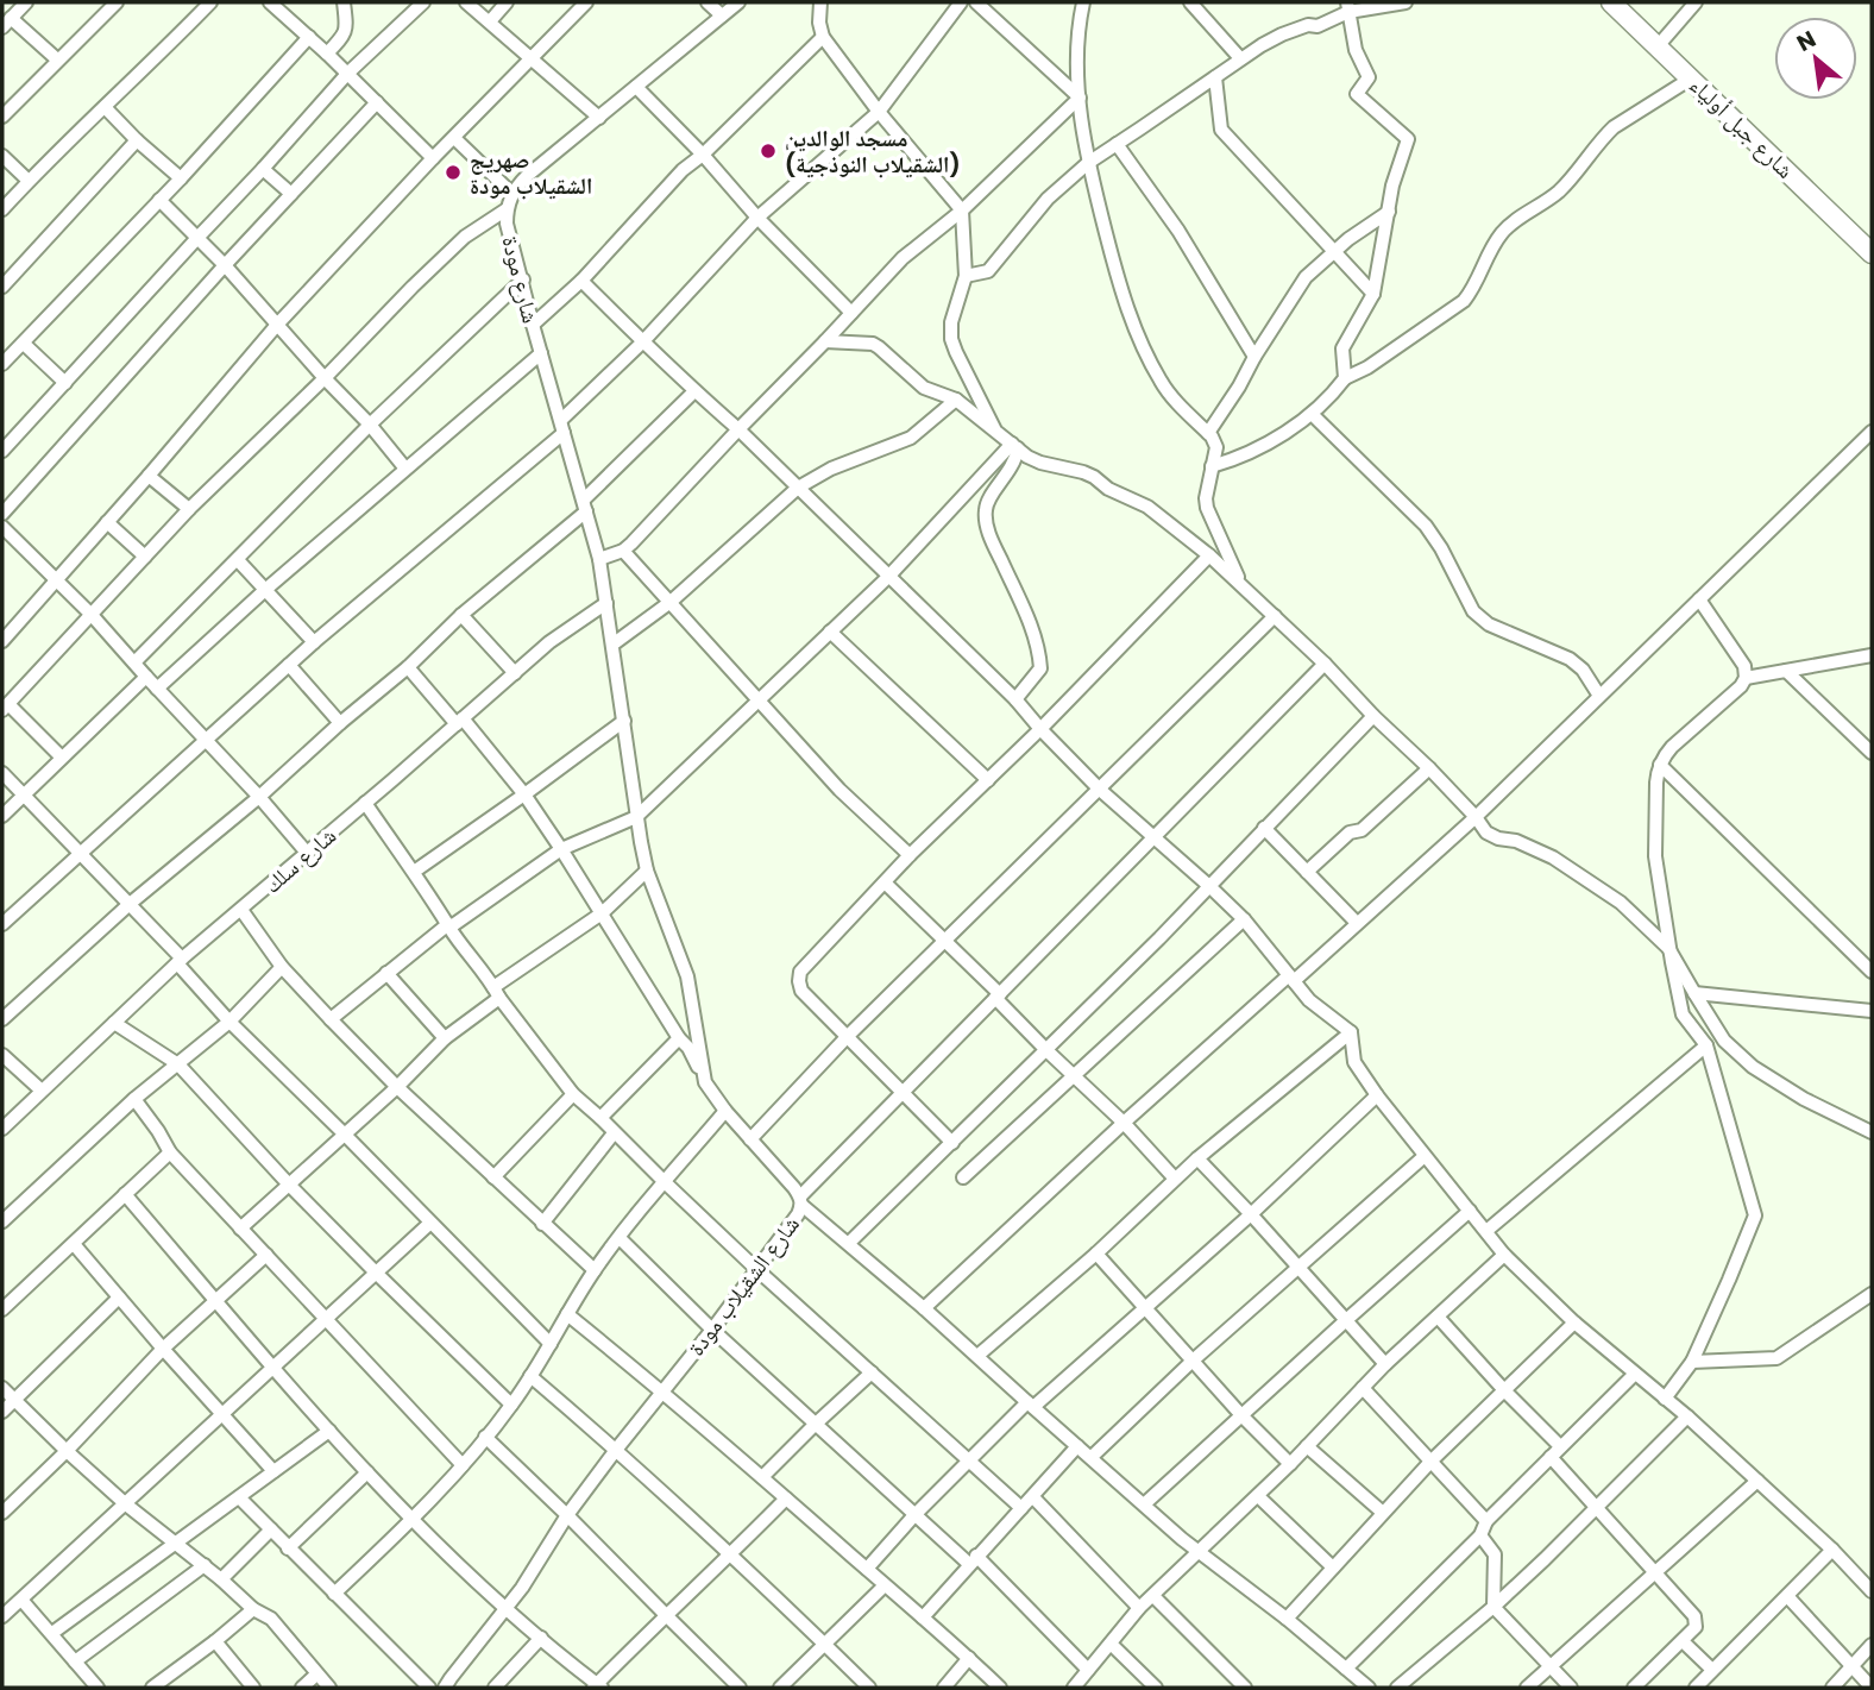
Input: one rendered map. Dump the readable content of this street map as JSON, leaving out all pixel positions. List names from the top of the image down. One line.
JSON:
{"streets":{"highway":["شارع جبل أولياء"],"street":["شارع مودة","شارع سلك","شارع الشقيلاب مودة"]},"crossings":[["شارع مودة","شارع سلك"],["شارع مودة","شارع الشقيلاب مودة"],["شارع سلك","شارع الشقيلاب مودة"]],"places":["مسجد الوالدين (الشقيلاب النوذجية)","صهريج الشقيلاب مودة"],"north":"top left"}
